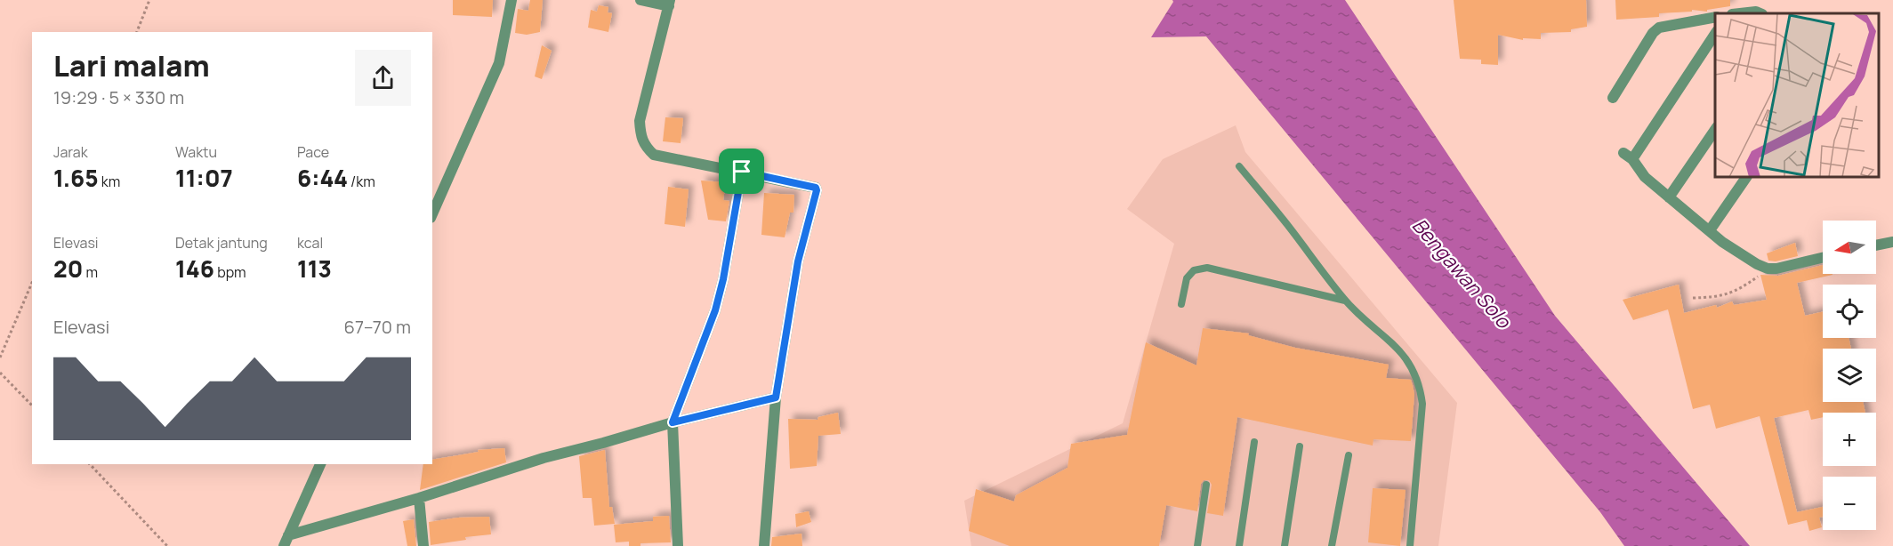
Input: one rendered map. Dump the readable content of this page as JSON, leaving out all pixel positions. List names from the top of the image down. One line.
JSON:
{"water":["Bengawan Solo"],"north":"left","page":{"heading":["Lari malam","19:29 · 5 × 330 m"],"stats":[["Jarak","1.65 km"],["Waktu","11:07"],["Pace","6:44 /km"],["Elevasi","20 m"],["Detak jantung","146 bpm"],["kcal","113"]],"map_buttons":["+","−"],"chart":["Elevasi","67–70 m"]}}
